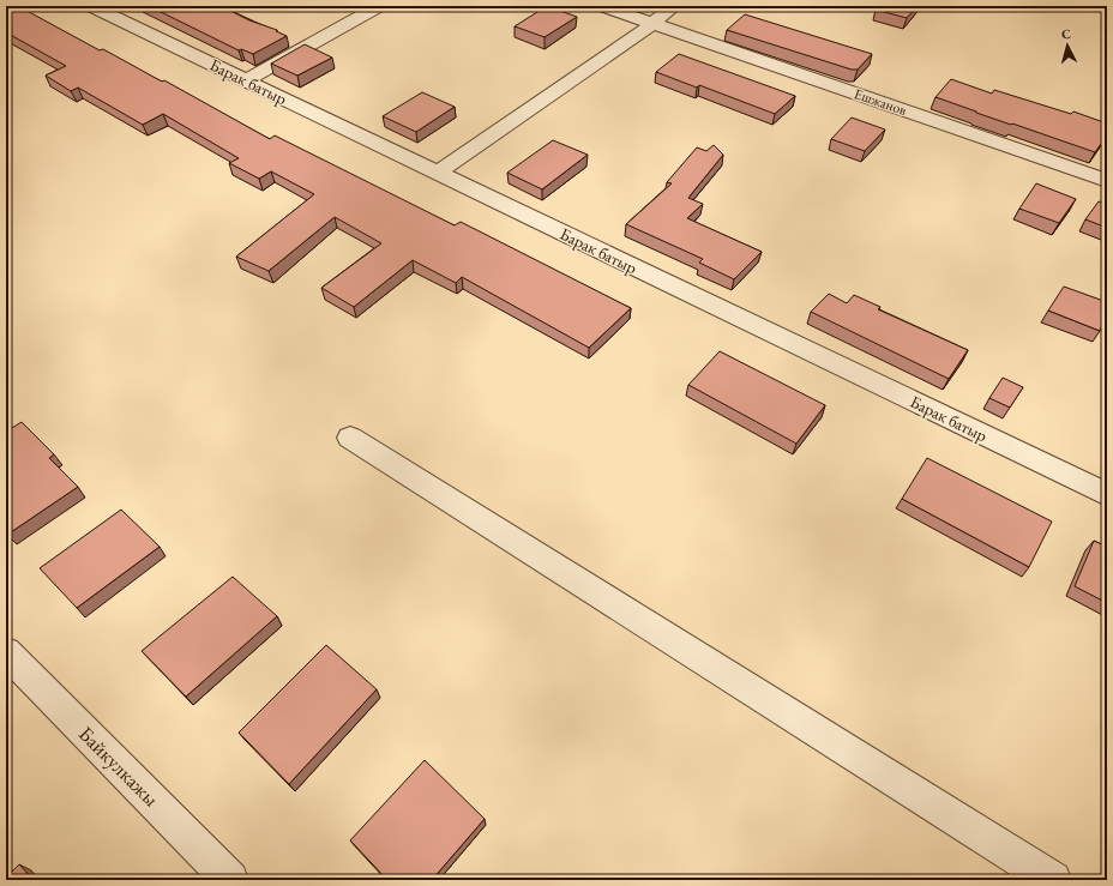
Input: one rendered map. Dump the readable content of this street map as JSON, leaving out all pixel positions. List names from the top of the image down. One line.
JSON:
{"streets":{"street":["Барак батыр","Ешжанов","Байкулкажы"]},"north":"top"}
